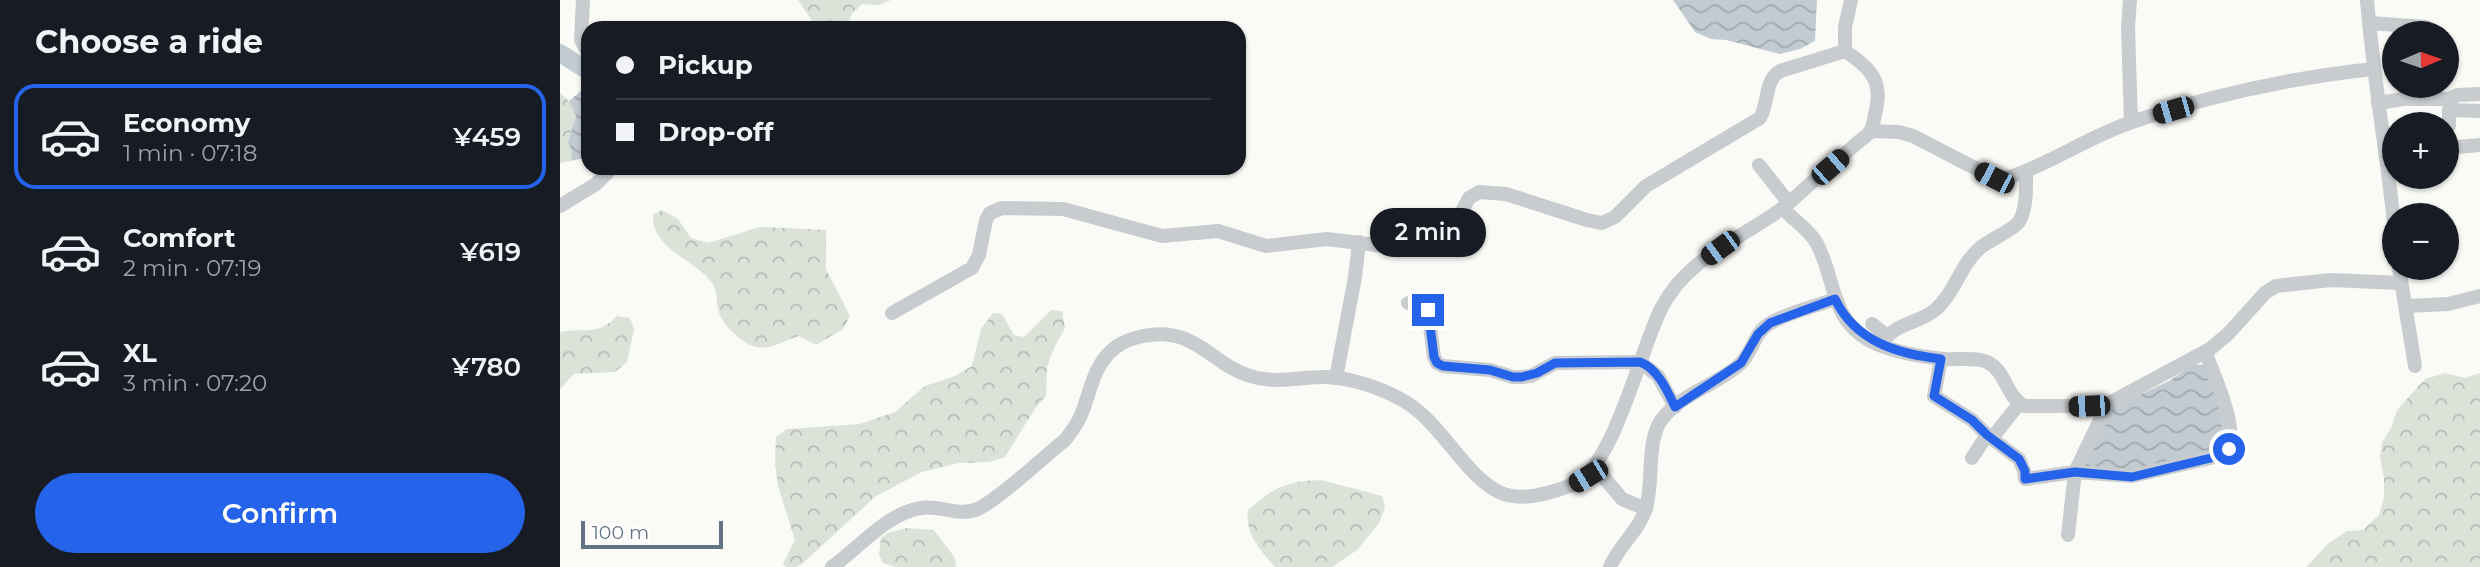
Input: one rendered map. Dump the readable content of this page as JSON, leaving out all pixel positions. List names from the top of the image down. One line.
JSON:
{"scale_bar":"100 m","north":"right","page":{"heading":"Choose a ride","map_buttons":["+","−"],"banner":["Pickup","Drop-off"],"list":[{"name":"Economy","note":"1 min · 07:18","value":"¥459"},{"name":"Comfort","note":"2 min · 07:19","value":"¥619"},{"name":"XL","note":"3 min · 07:20","value":"¥780"}],"bubble":"2 min","buttons":"Confirm","scale":"100 m"}}
